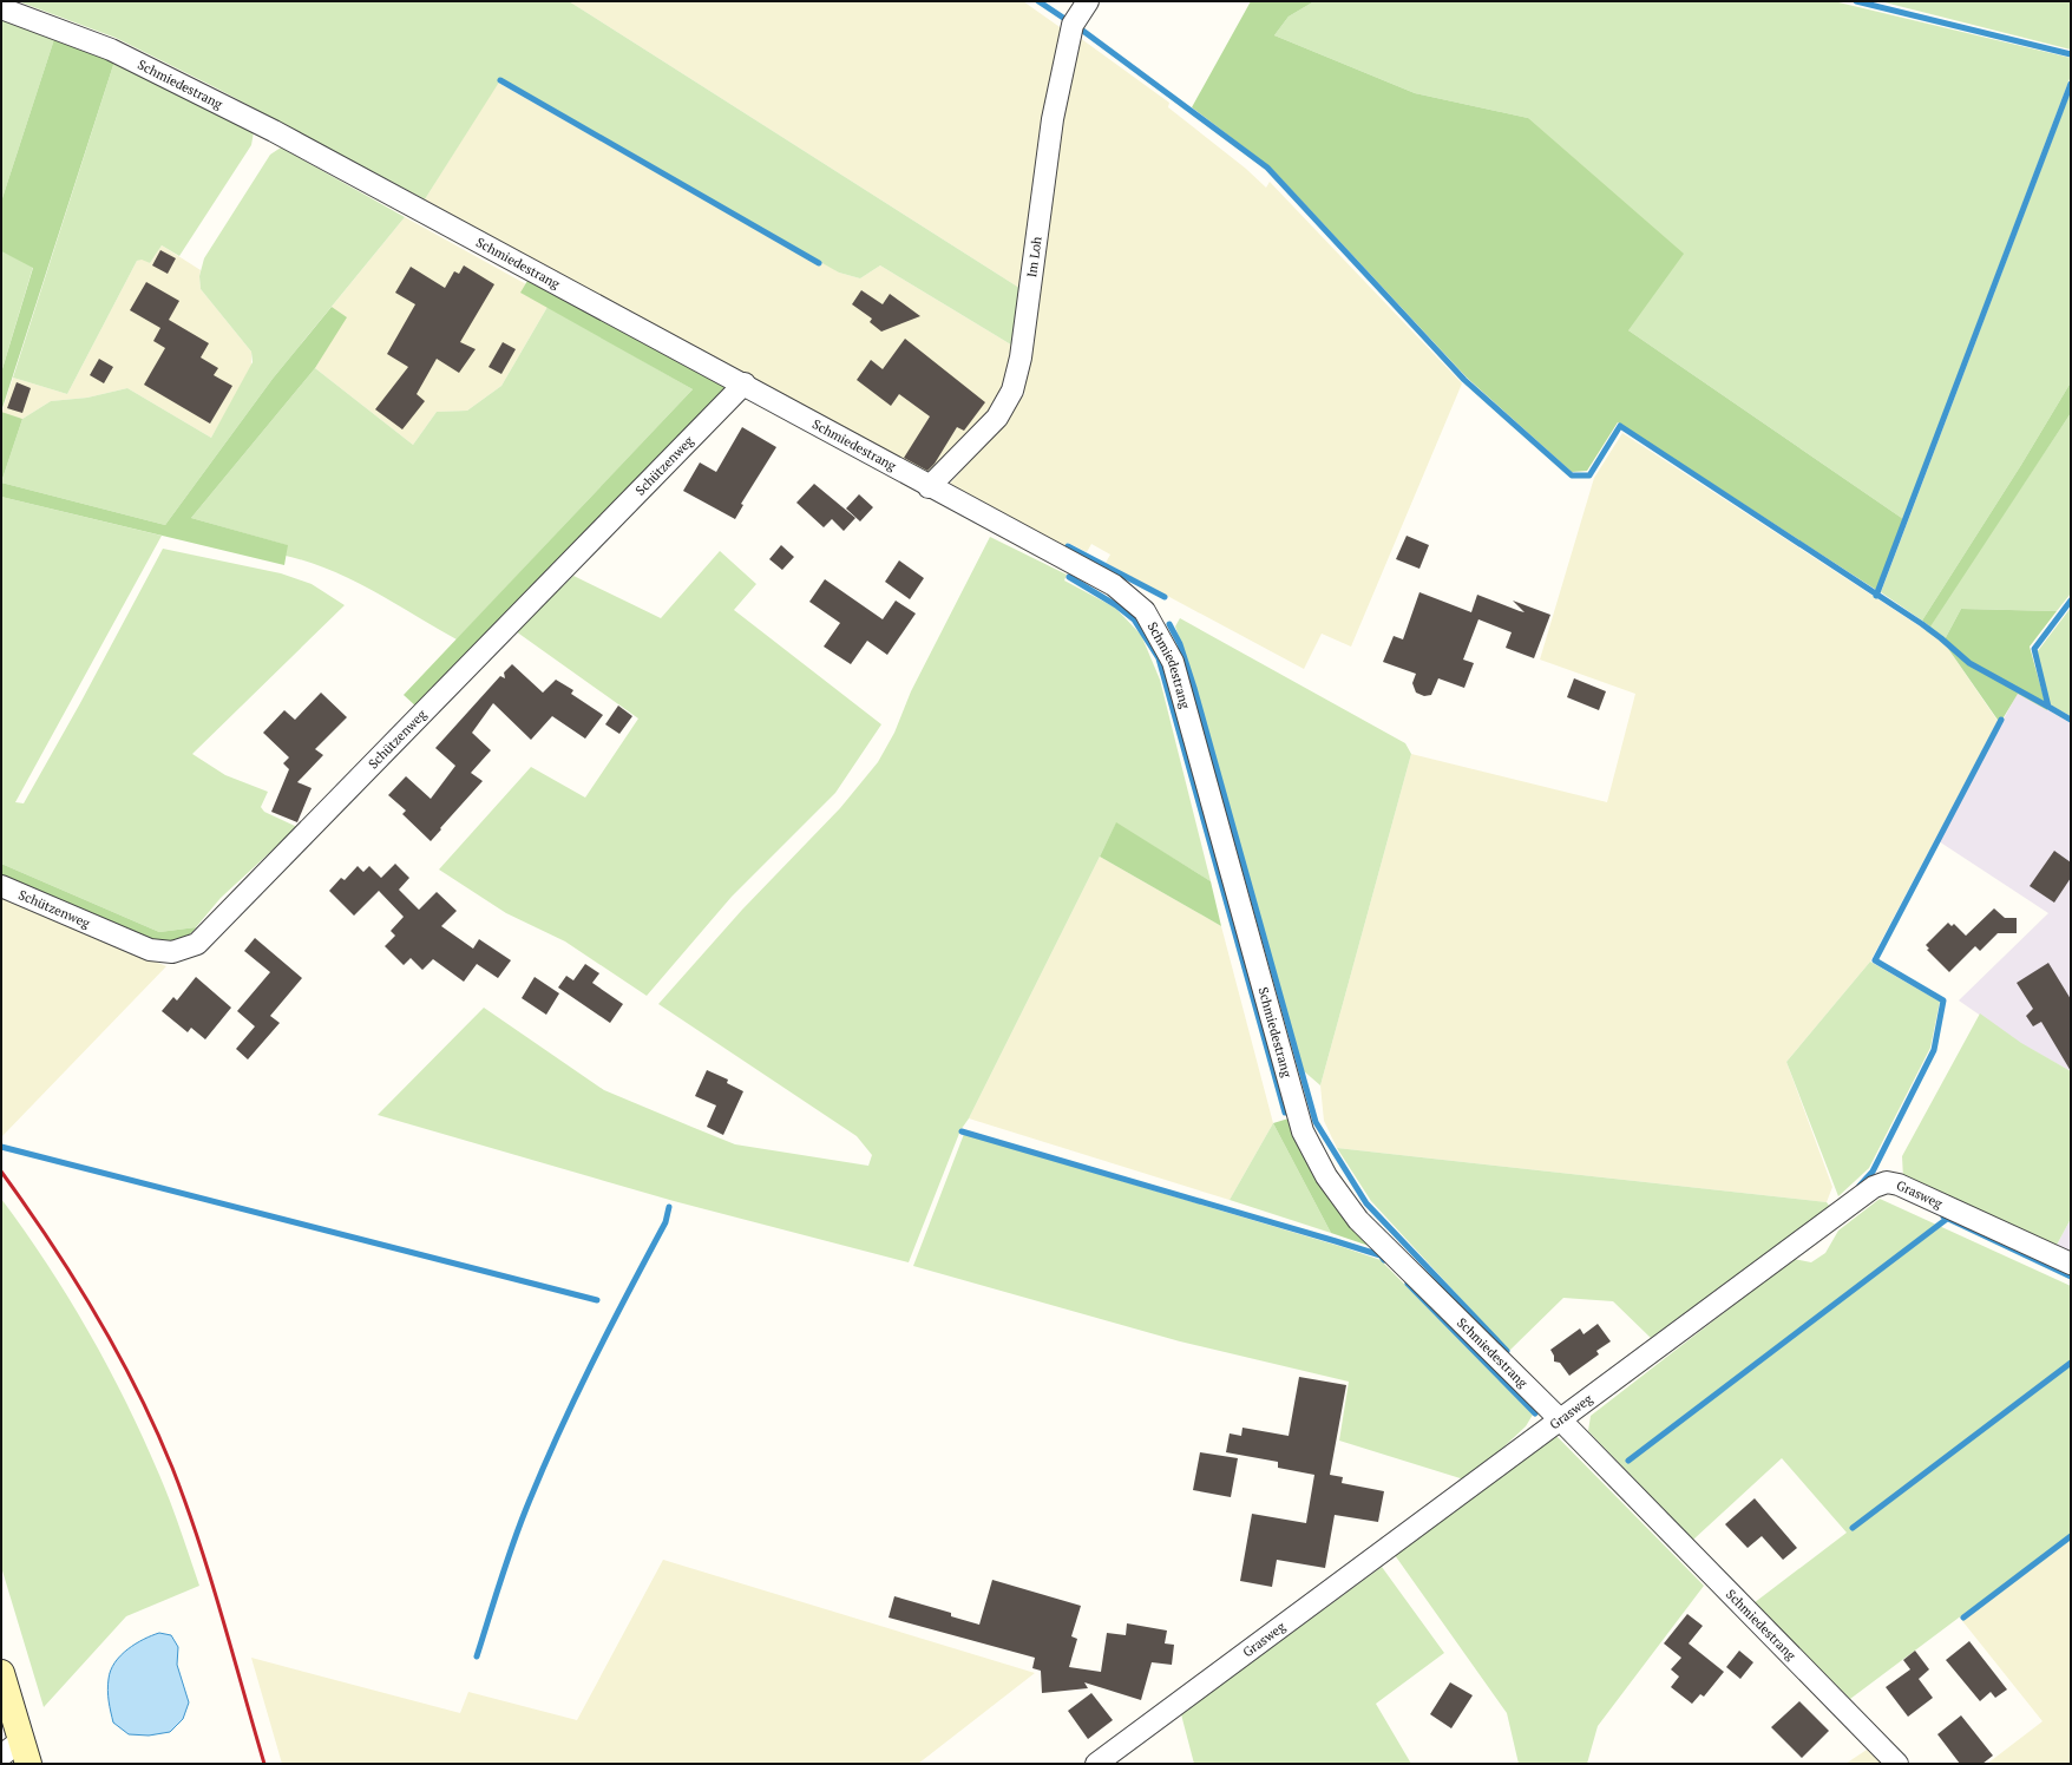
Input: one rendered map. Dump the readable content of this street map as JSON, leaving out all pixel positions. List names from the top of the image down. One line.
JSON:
{"streets":{"street":["Schmiedestrang","Im Loh","Schützenweg","Grasweg"]},"crossings":[["Schmiedestrang","Im Loh"],["Schmiedestrang","Schützenweg"],["Schmiedestrang","Grasweg"]]}
